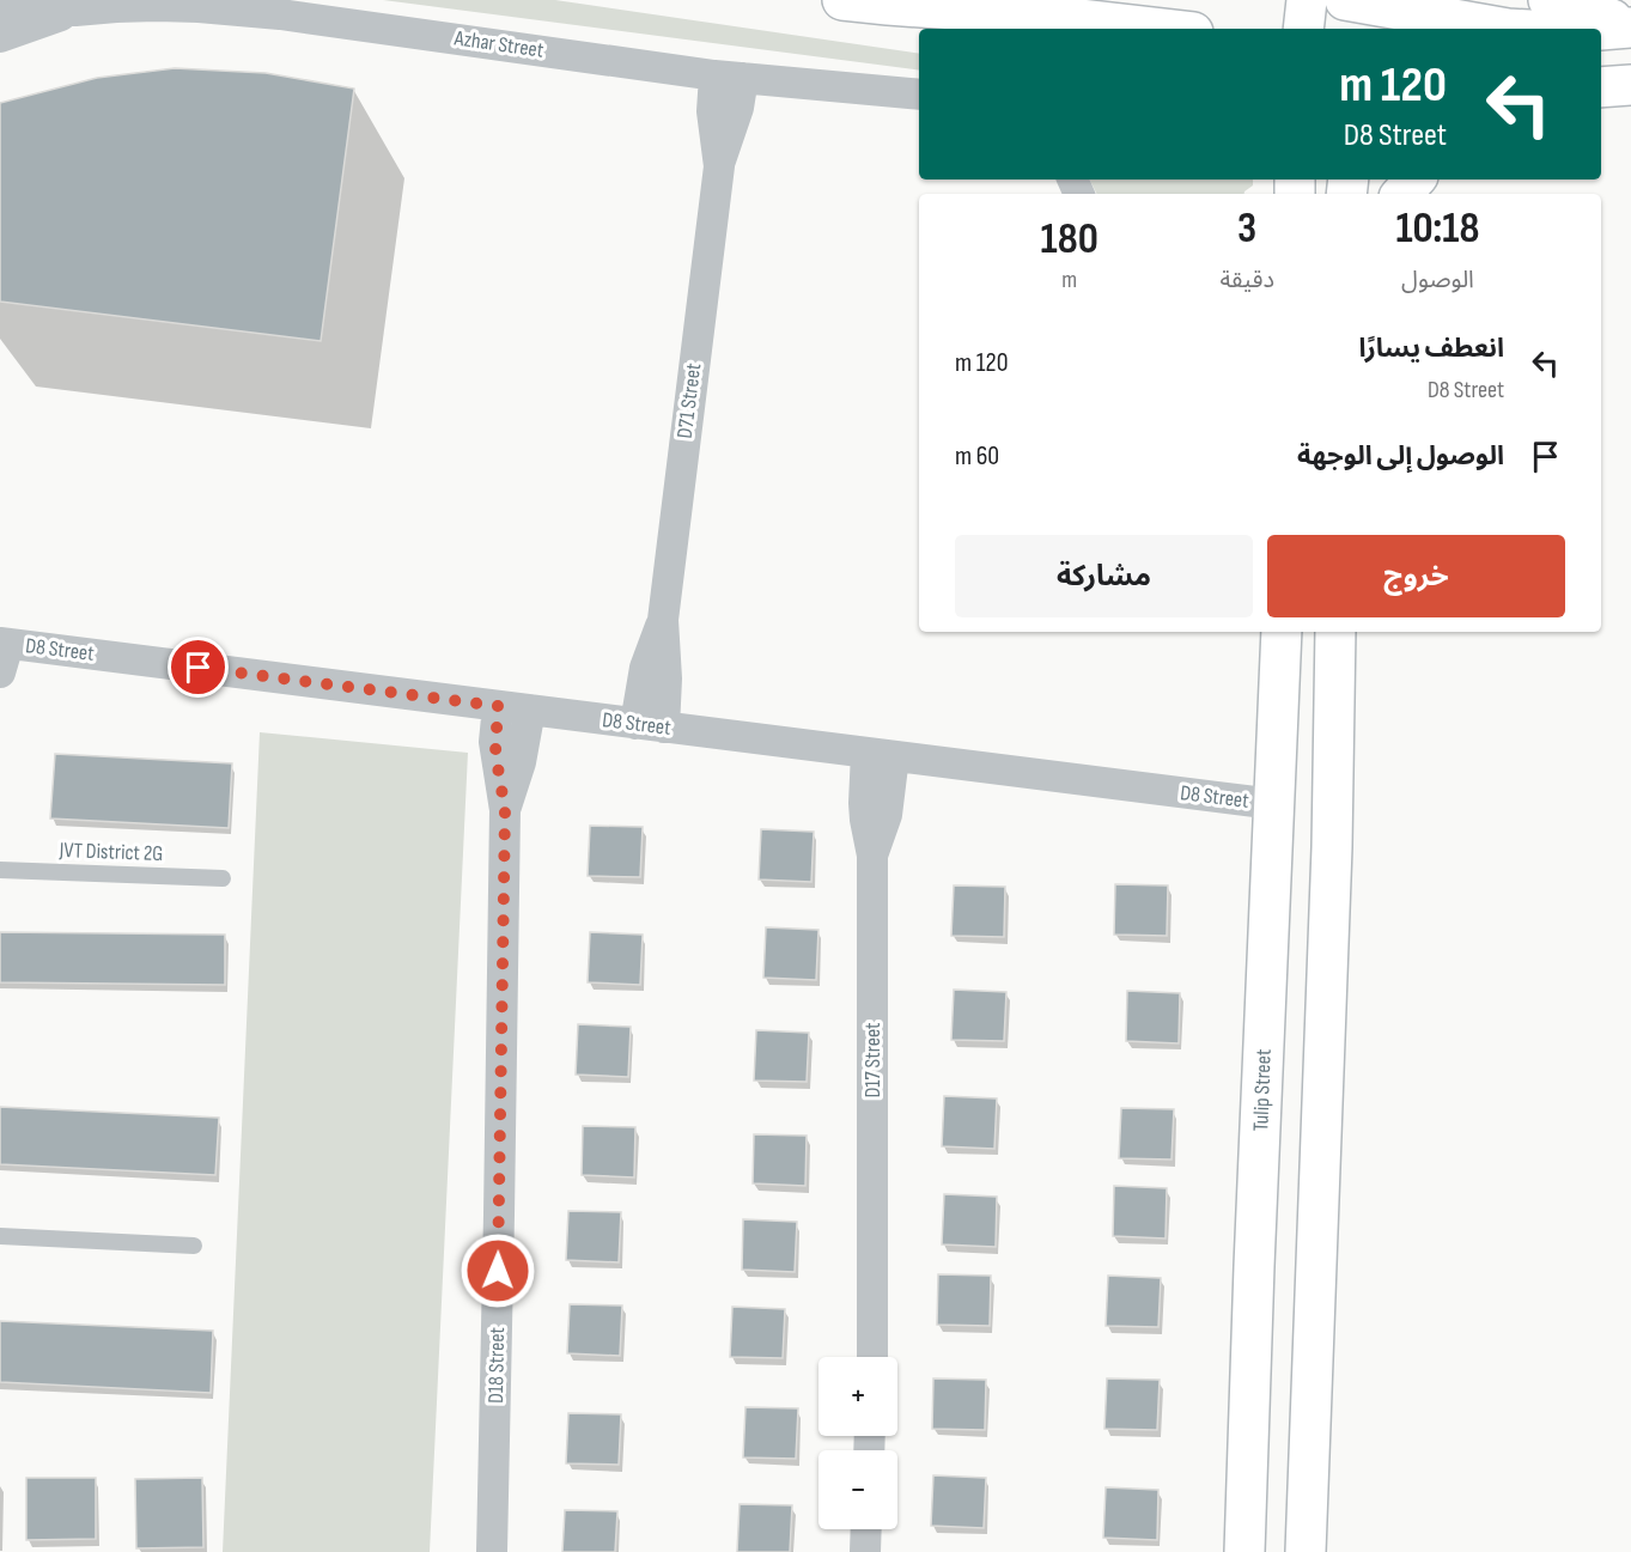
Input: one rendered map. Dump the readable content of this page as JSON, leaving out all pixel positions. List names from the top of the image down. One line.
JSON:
{"streets":{"street":["Azhar Street","D71 Street","D8 Street","D17 Street","Tulip Street","D18 Street"],"lane":["JVT District 2G"]},"crossings":[["Azhar Street","D71 Street"],["D71 Street","D8 Street"],["D8 Street","D17 Street"],["D8 Street","Tulip Street"],["D8 Street","D18 Street"]],"page":{"turn":["120 m","D8 Street"],"eta":["10:18","الوصول","3","دقيقة","180","m"],"list":[{"name":"انعطف يسارًا","note":"D8 Street","value":"120 m"},{"name":"الوصول إلى الوجهة","value":"60 m"}],"buttons":["خروج","مشاركة"],"map_buttons":["+","−"]}}
